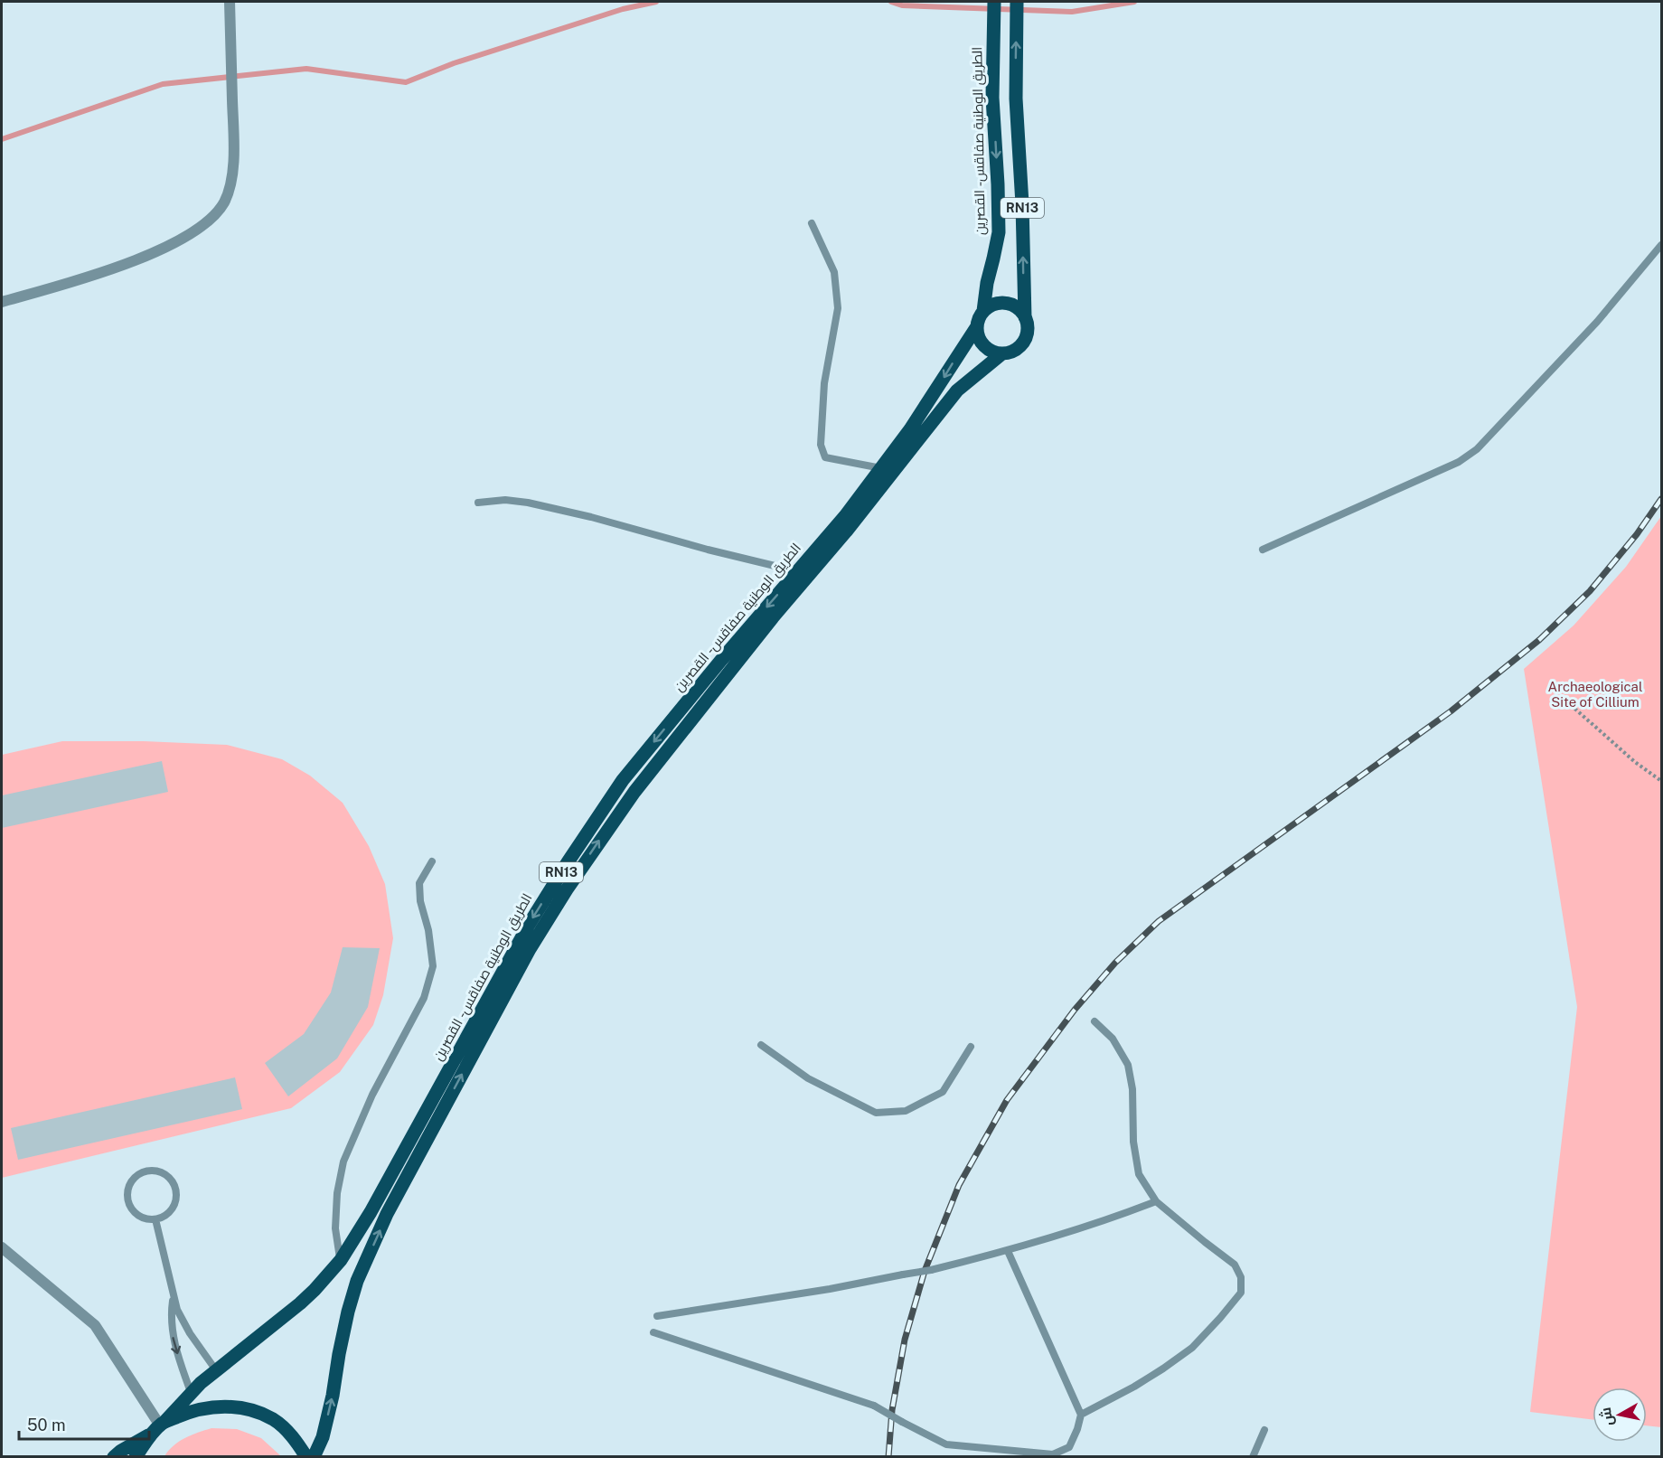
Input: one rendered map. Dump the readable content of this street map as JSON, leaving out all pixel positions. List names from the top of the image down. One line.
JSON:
{"streets":{"main road":["الطريق الوطنية صفاقس - القصرين","RN13"]},"crossings":[["الطريق الوطنية صفاقس - القصرين","RN13"]],"parks":["Archaeological Site of Cillium"],"scale_bar":"50 m","north":"left"}
